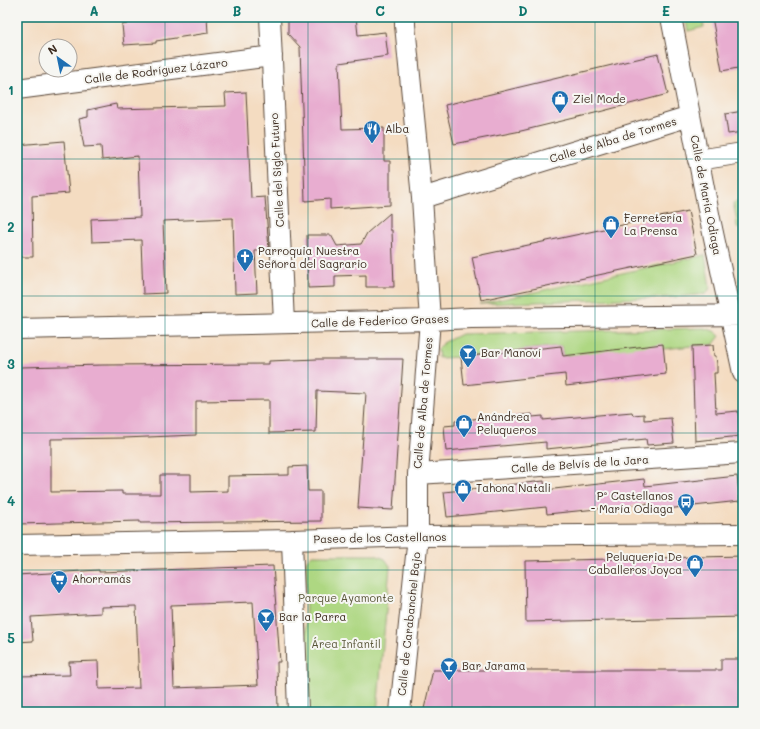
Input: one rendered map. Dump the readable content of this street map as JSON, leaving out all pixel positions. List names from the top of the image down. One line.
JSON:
{"streets":{"street":["Calle de Rodríguez Lázaro","Calle de Alba de Tormes","Calle del Siglo Futuro","Calle de María Odiaga","Calle de Federico Grases","Calle de Belvís de la Jara","Paseo de los Castellanos","Calle de Carabanchel Bajo"]},"crossings":[["Calle de Rodríguez Lázaro","Calle del Siglo Futuro"],["Calle de Alba de Tormes","Calle de María Odiaga"],["Calle de Alba de Tormes","Calle de Federico Grases"],["Calle de Alba de Tormes","Calle de Belvís de la Jara"],["Calle de Alba de Tormes","Paseo de los Castellanos"],["Calle de Alba de Tormes","Calle de Carabanchel Bajo"],["Calle del Siglo Futuro","Calle de Federico Grases"],["Calle de María Odiaga","Calle de Federico Grases"],["Paseo de los Castellanos","Calle de Carabanchel Bajo"]],"parks":["Parque Ayamonte","Área Infantil"],"places":{"shop":["Ziel Mode","Ferretería La Prensa","Anándrea Peluqueros","Tahona Natali","Peluqueria De Caballeros Joyca"],"restaurant":["Alba"],"church":["Parroquia Nuestra Señora del Sagrario"],"bar":["Bar Manoví","Bar la Parra","Bar Jarama"],"bus stop":["Pº Castellanos - María Odiaga"],"supermarket":["Ahorramás"]},"north":"top left","grid":{"columns":["A","B","C","D","E"],"rows":["1","2","3","4","5"]}}
